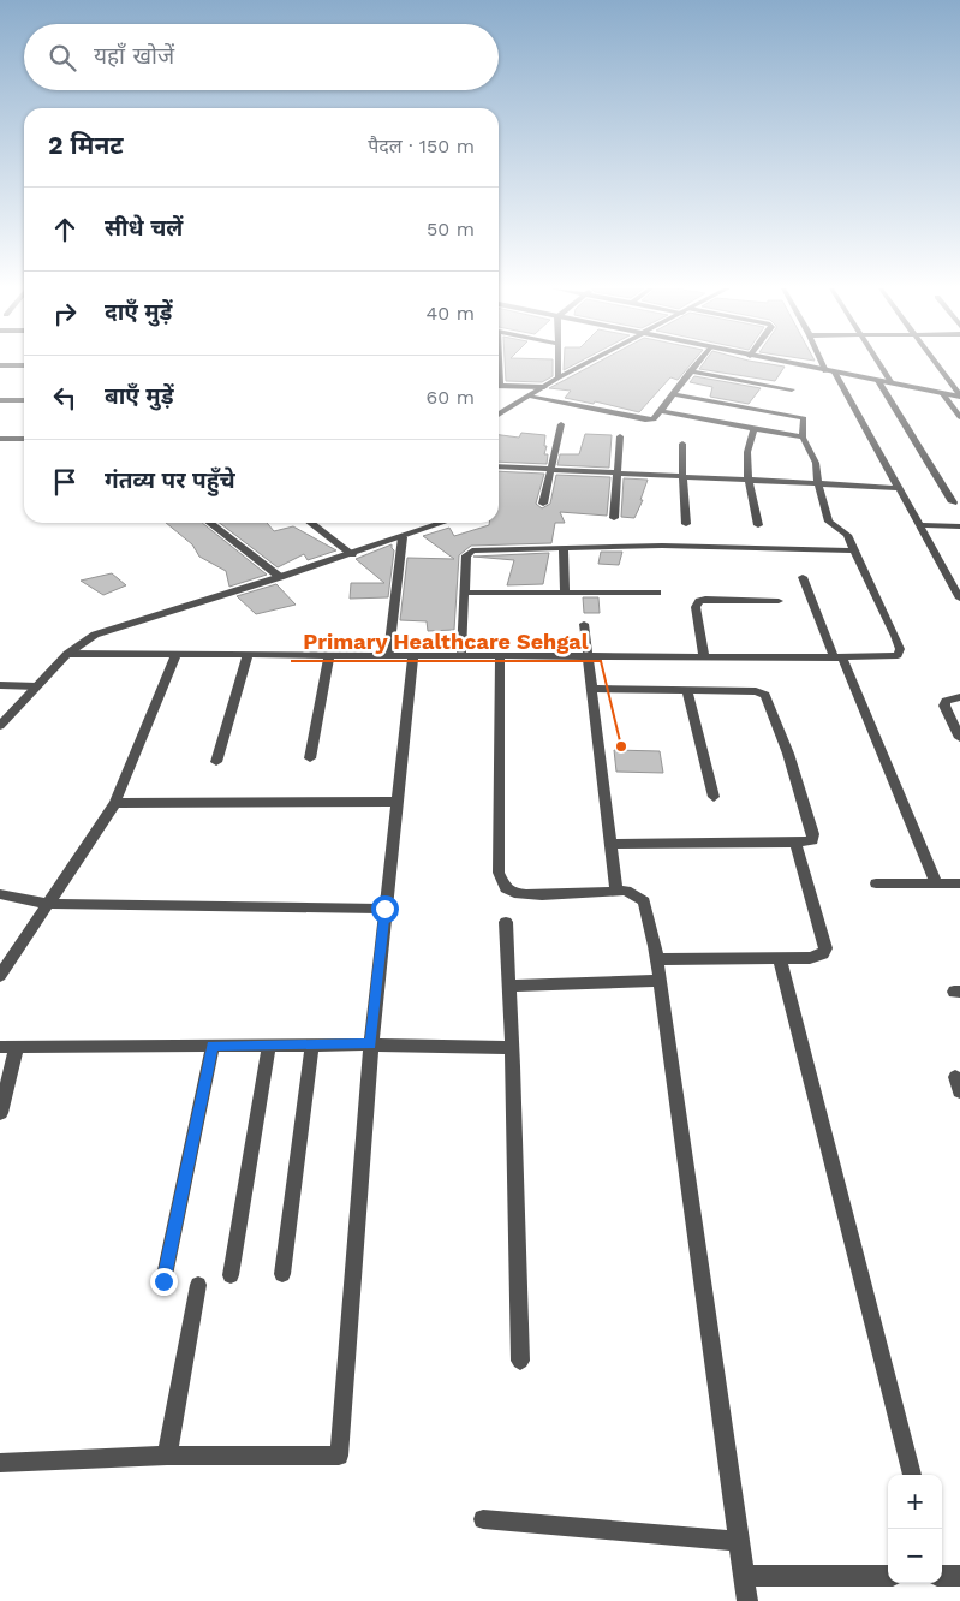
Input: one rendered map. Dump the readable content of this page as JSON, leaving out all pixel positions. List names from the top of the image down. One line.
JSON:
{"places":["Primary Healthcare Sehgal"],"page":{"search":"यहाँ खोजें","heading":["2 मिनट","पैदल · 150 m"],"list":[["सीधे चलें","50 m"],["दाएँ मुड़ें","40 m"],["बाएँ मुड़ें","60 m"],"गंतव्य पर पहुँचे"],"map_buttons":["+","−"]}}
